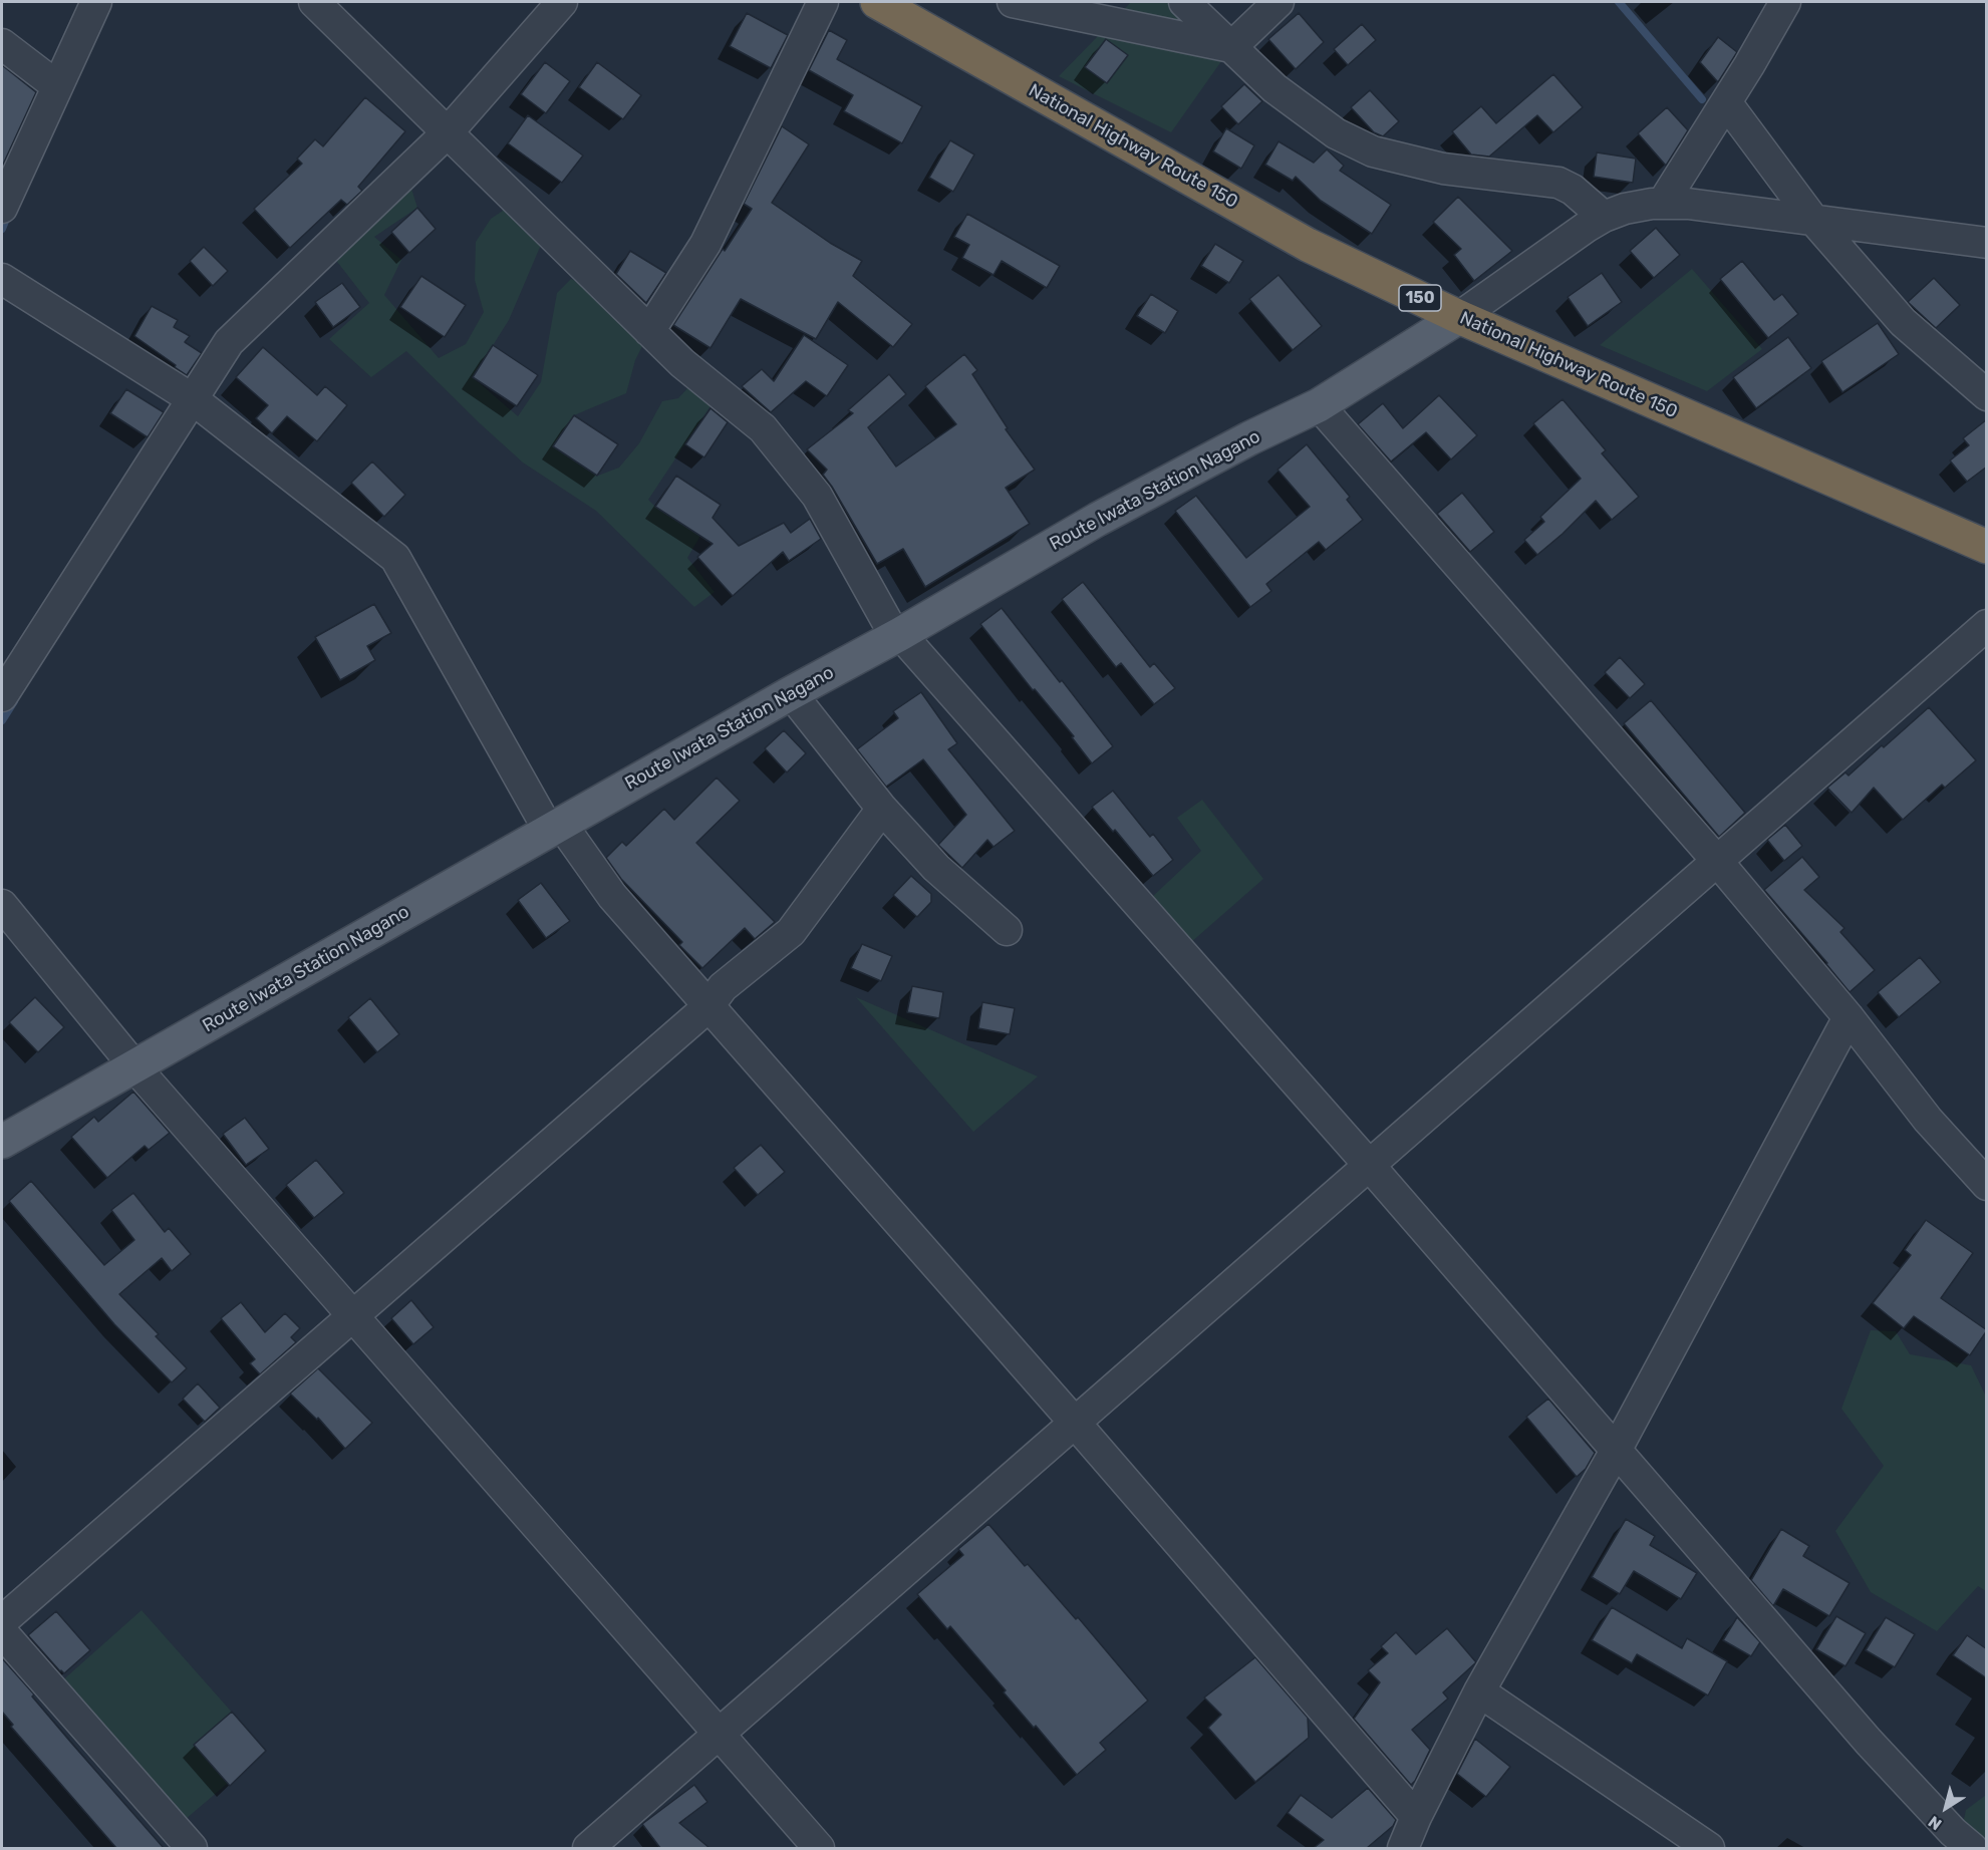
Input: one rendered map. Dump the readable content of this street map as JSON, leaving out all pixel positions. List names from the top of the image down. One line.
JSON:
{"streets":{"highway":["National Highway Route 150","150"],"main road":["Route Iwata Station Nagano"]},"crossings":[["National Highway Route 150","Route Iwata Station Nagano"]],"north":"bottom left"}
